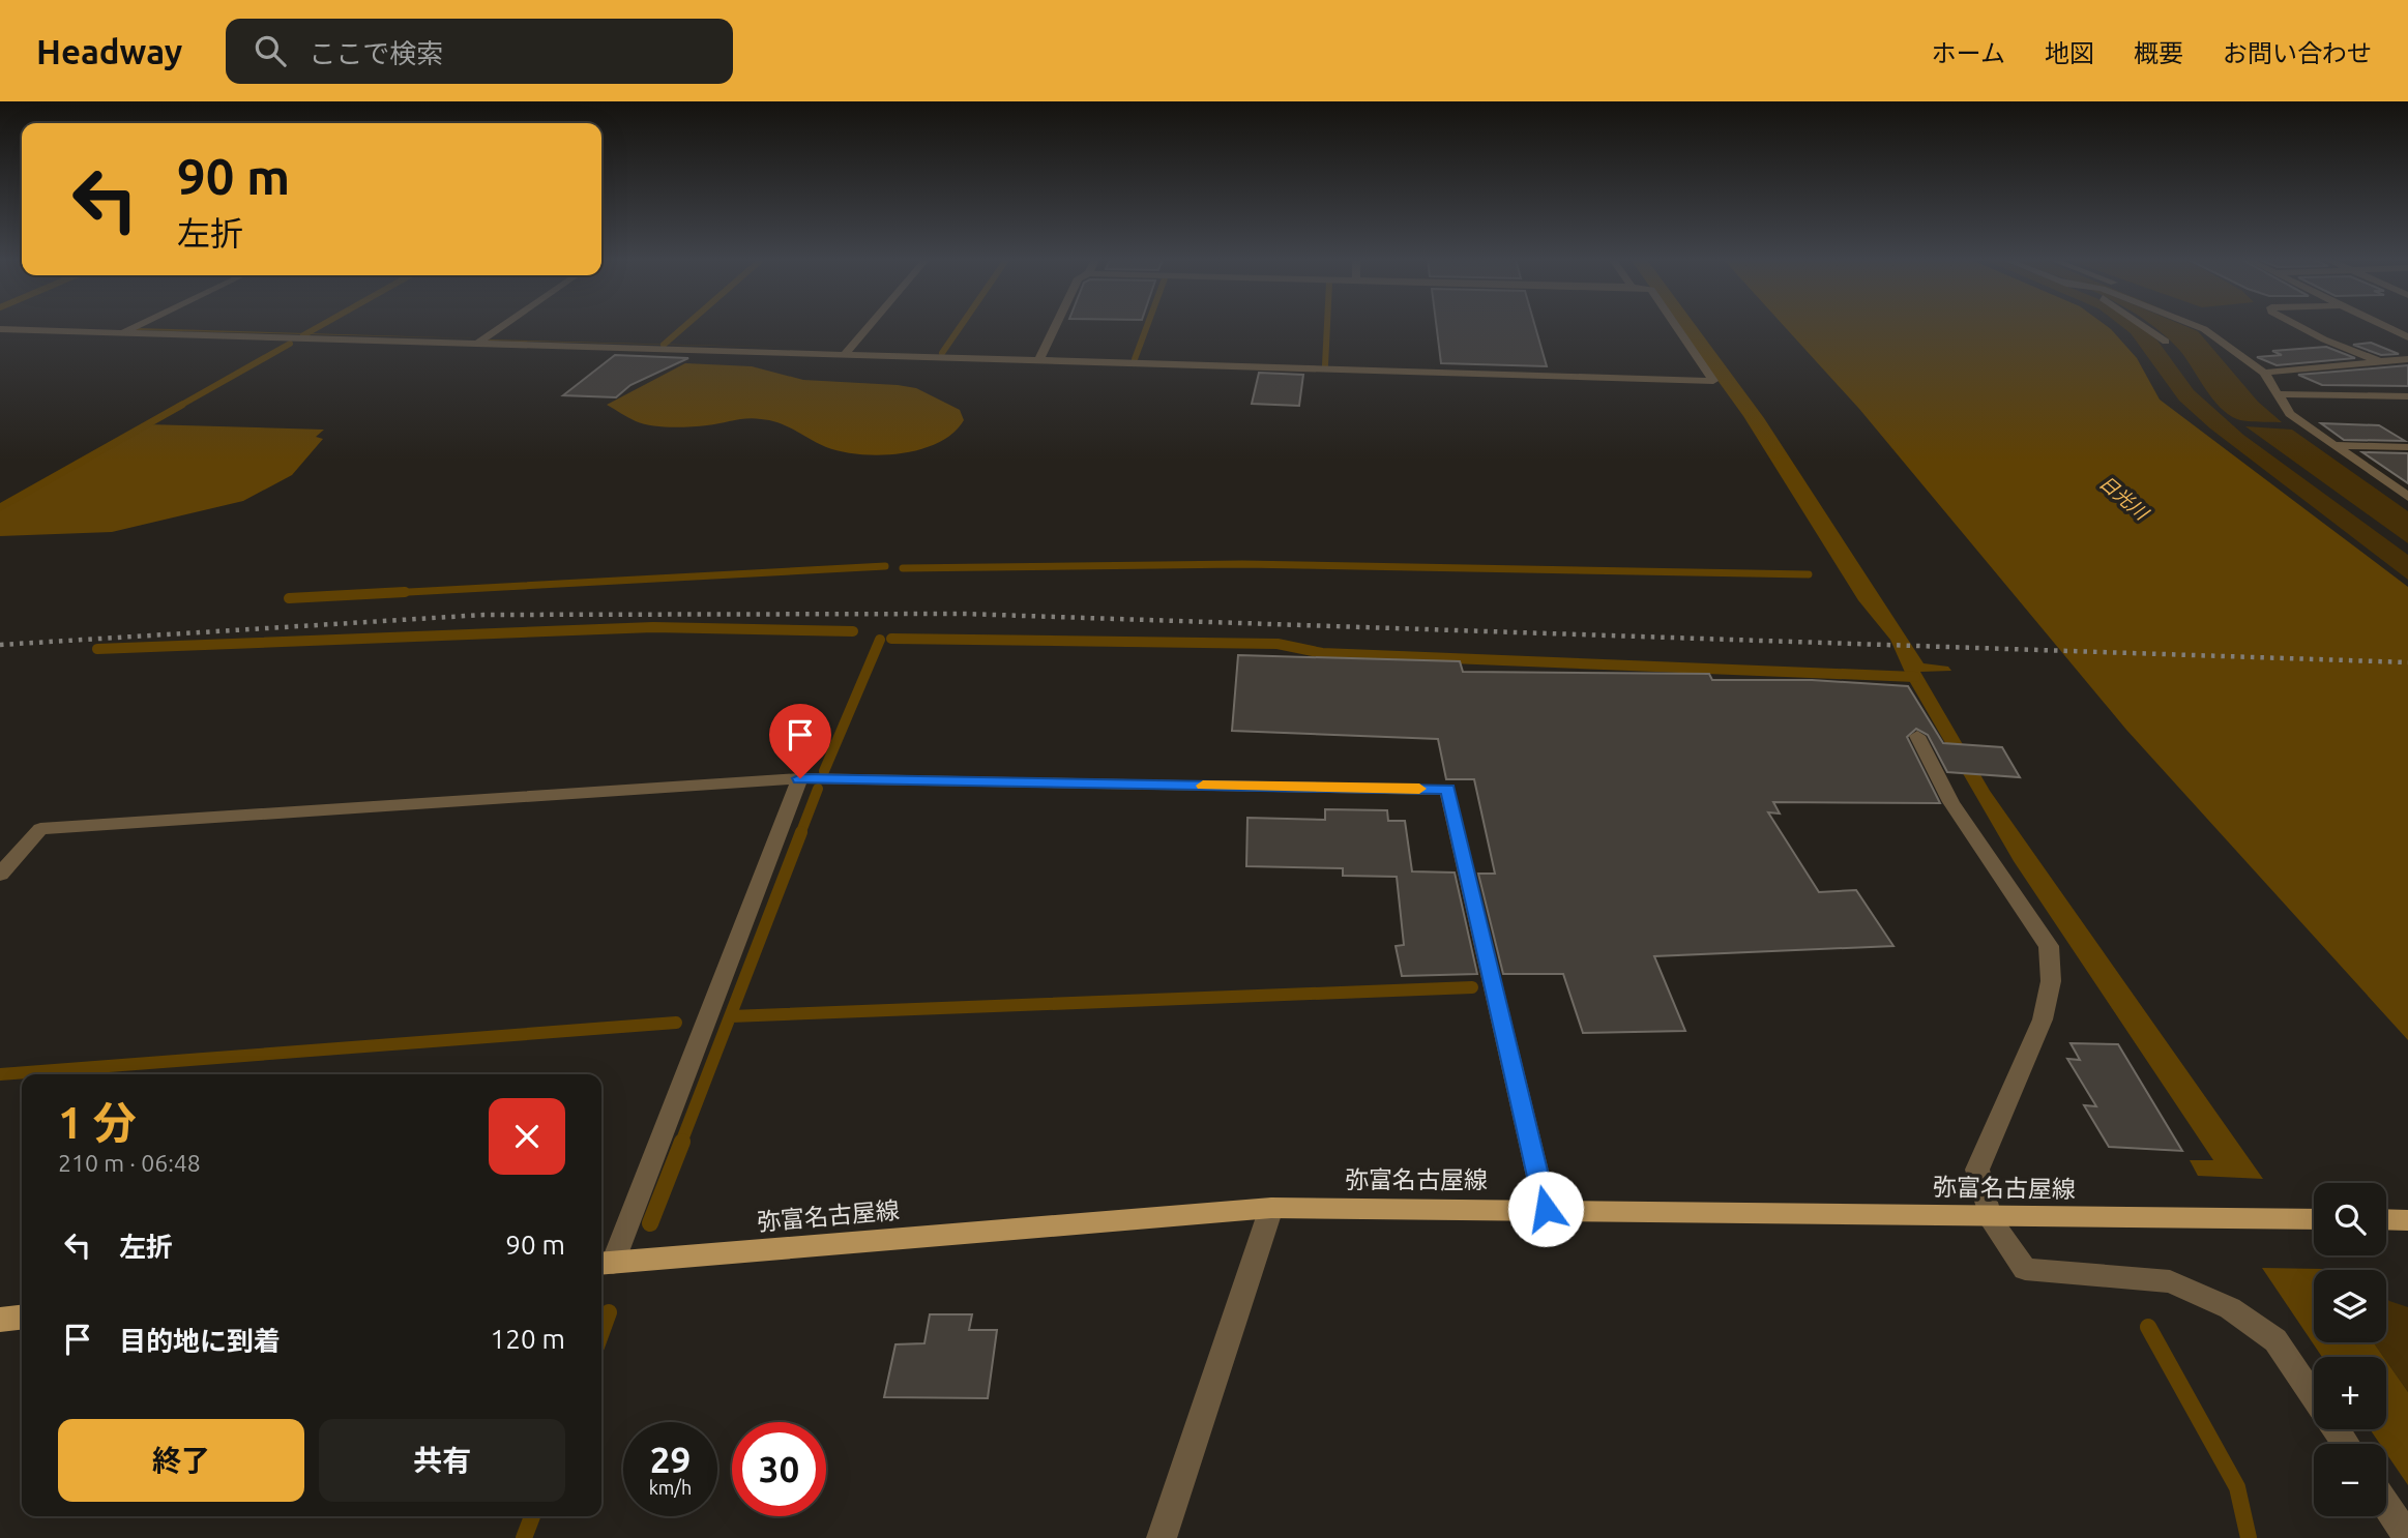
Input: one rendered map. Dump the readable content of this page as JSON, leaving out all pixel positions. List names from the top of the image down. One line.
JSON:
{"streets":{"main road":["弥富名古屋線"]},"water":["日光川"],"page":{"header":"Headway","search":"ここで検索","nav":["ホーム","地図","概要","お問い合わせ"],"turn":["90 m","左折"],"heading":["1 分","210 m · 06:48"],"map_buttons":["+","−"],"list":[{"name":"左折","value":"90 m"},{"name":"目的地に到着","value":"120 m"}],"buttons":["終了","共有"],"speed":"29 km/h","limit":"30"}}
